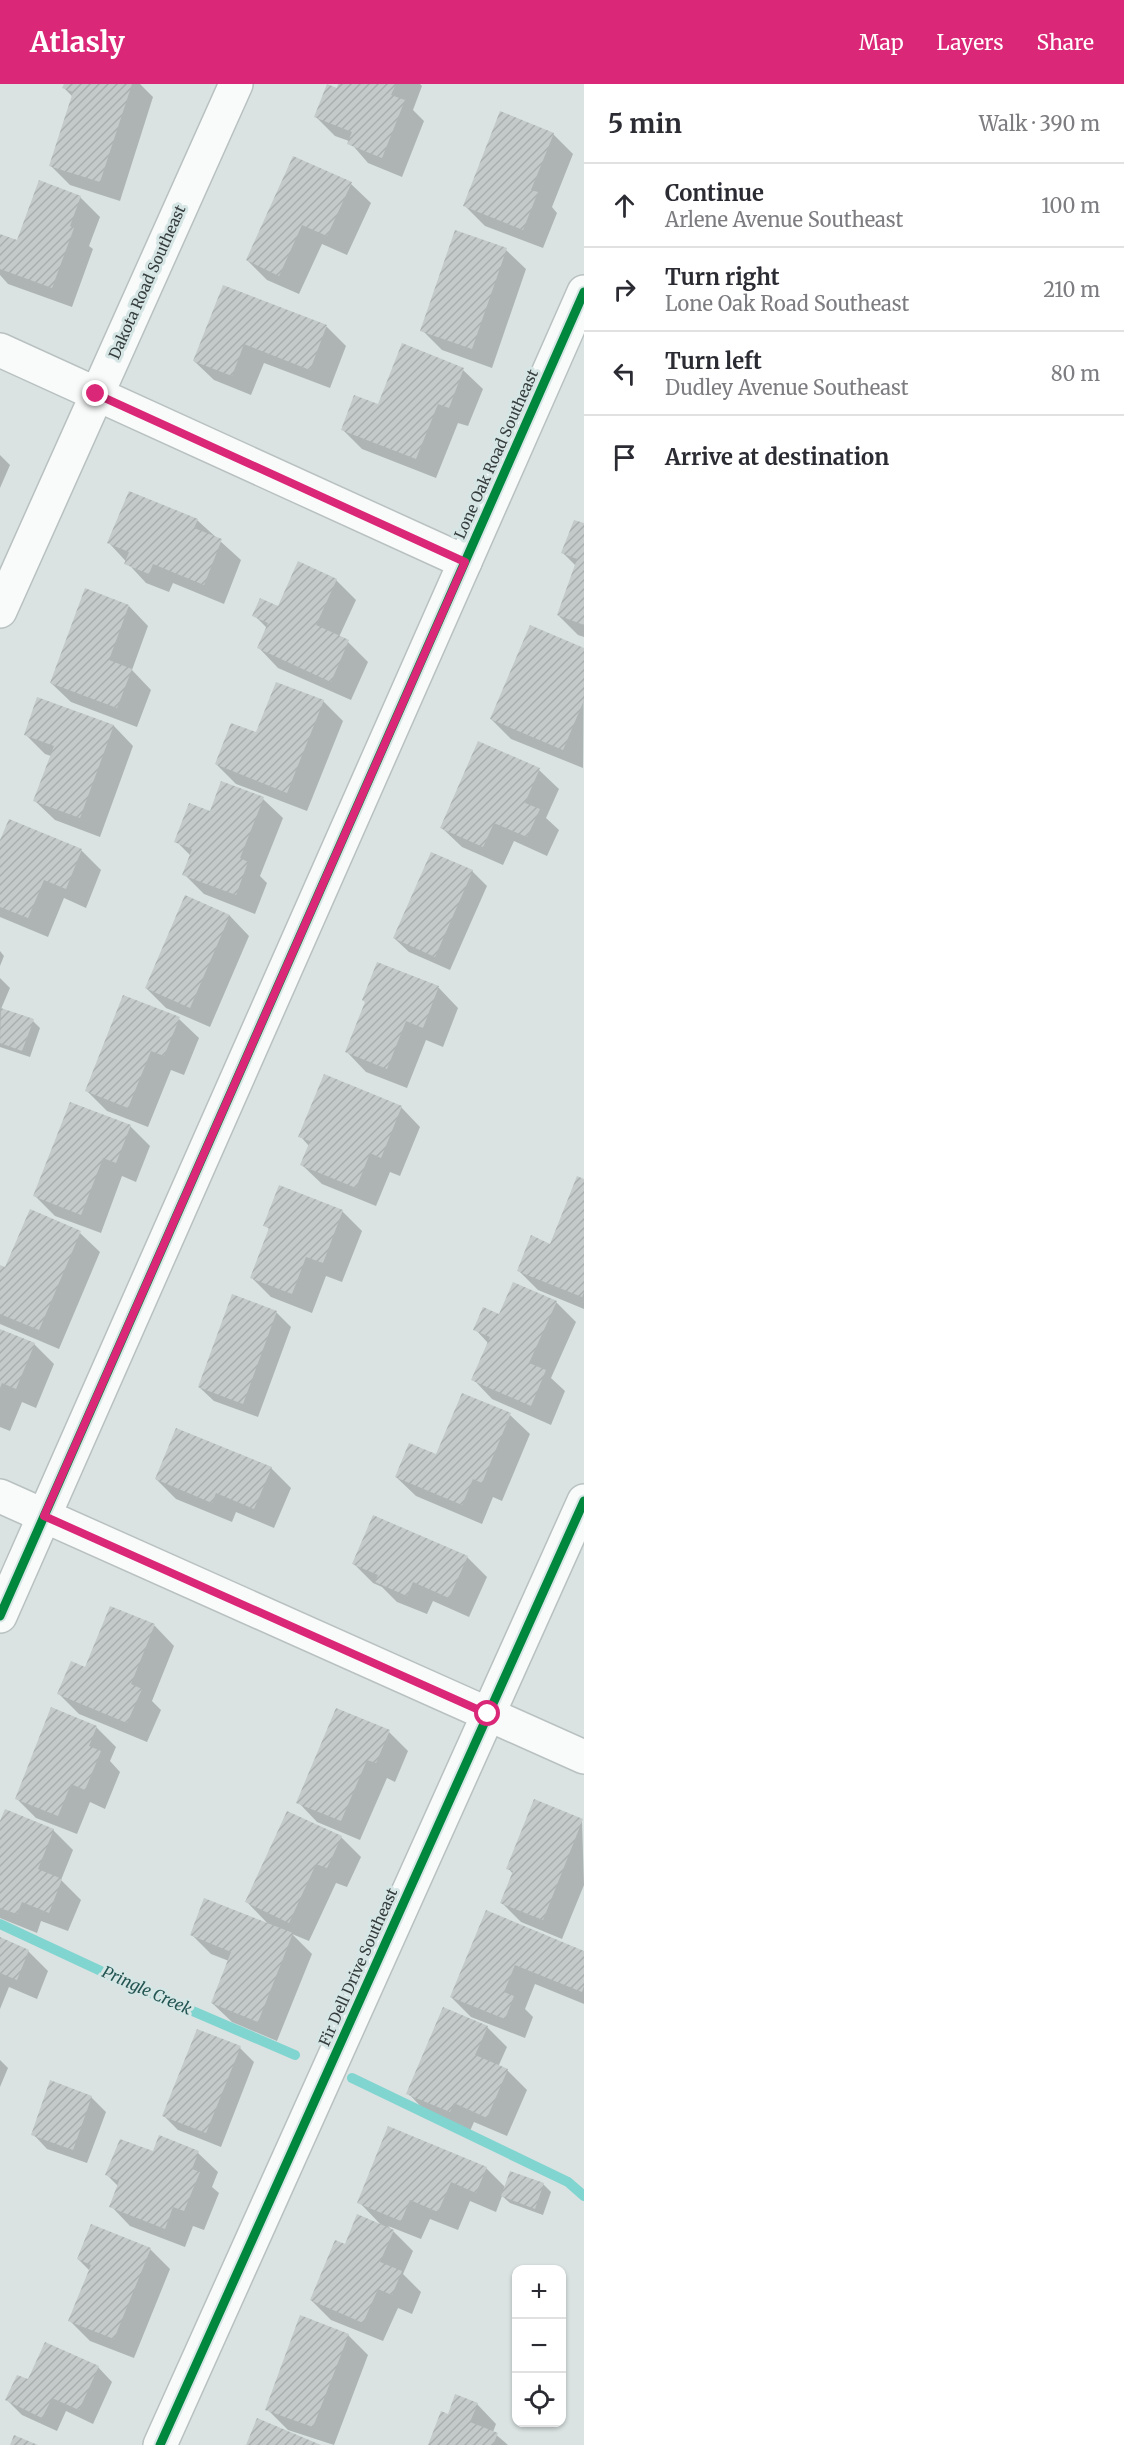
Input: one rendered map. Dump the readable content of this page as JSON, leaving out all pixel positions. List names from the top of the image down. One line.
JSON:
{"streets":{"street":["Dakota Road Southeast","Lone Oak Road Southeast","Fir Dell Drive Southeast"]},"water":["Pringle Creek"],"page":{"header":"Atlasly","nav":["Map","Layers","Share"],"heading":["5 min","Walk · 390 m"],"list":[["Continue","Arlene Avenue Southeast","100 m"],["Turn right","Lone Oak Road Southeast","210 m"],["Turn left","Dudley Avenue Southeast","80 m"],"Arrive at destination"],"map_buttons":["+","−"]}}
